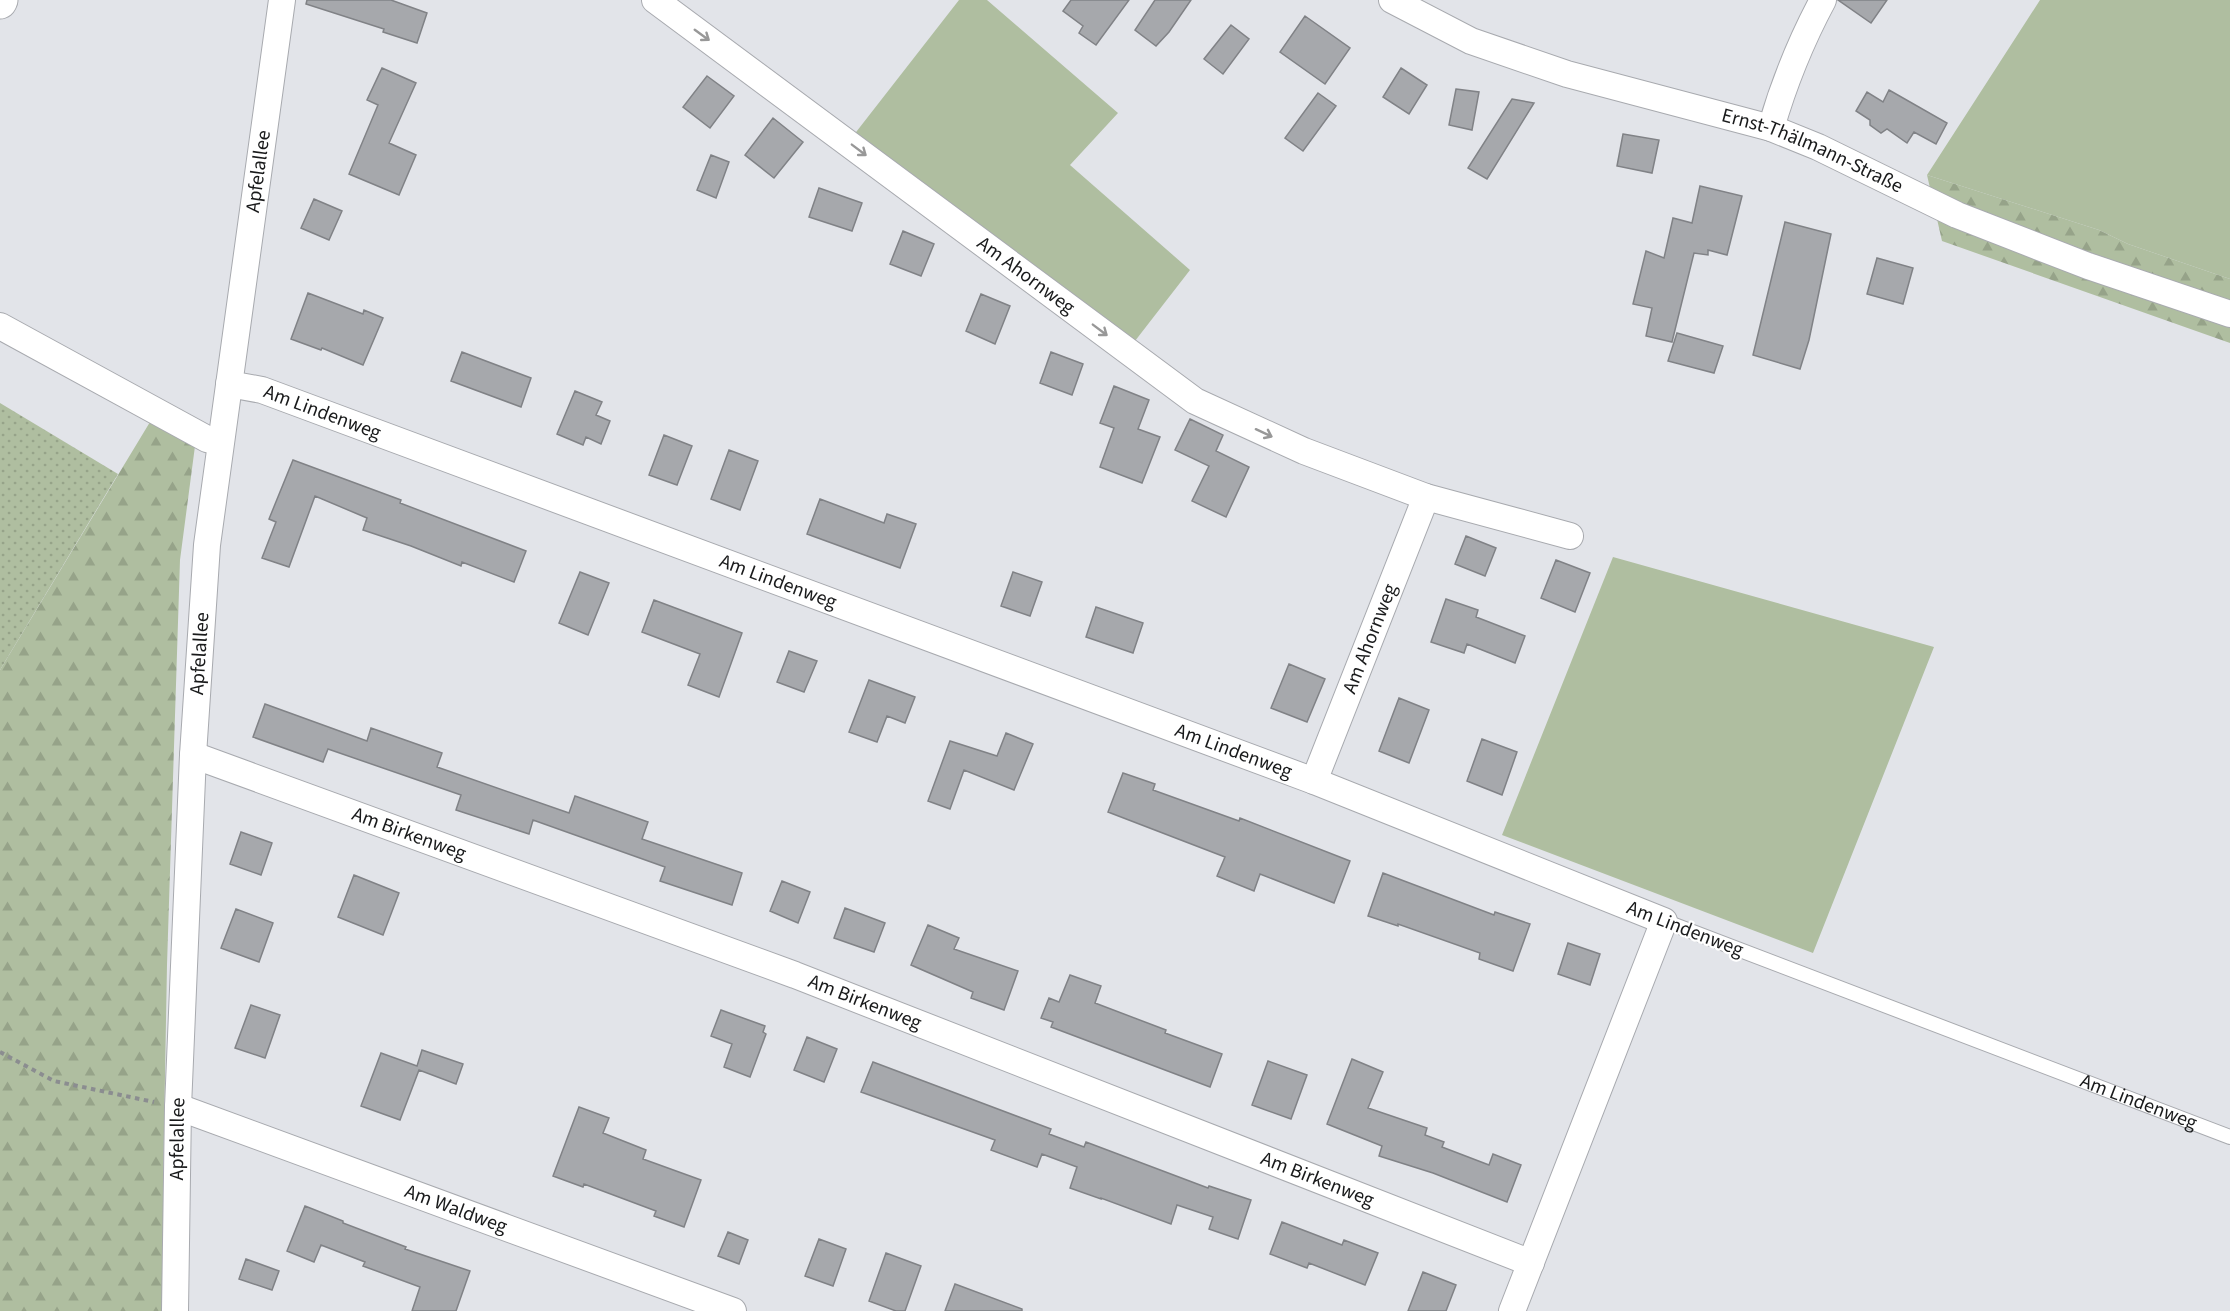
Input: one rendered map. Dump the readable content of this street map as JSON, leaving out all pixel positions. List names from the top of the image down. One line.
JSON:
{"streets":{"street":["Ernst-Thälmann-Straße","Apfelallee","Am Ahornweg","Am Lindenweg","Am Birkenweg","Am Waldweg"]},"crossings":[["Apfelallee","Am Lindenweg"],["Apfelallee","Am Birkenweg"],["Apfelallee","Am Waldweg"],["Am Ahornweg","Am Lindenweg"]],"one_way":["Am Ahornweg"]}
